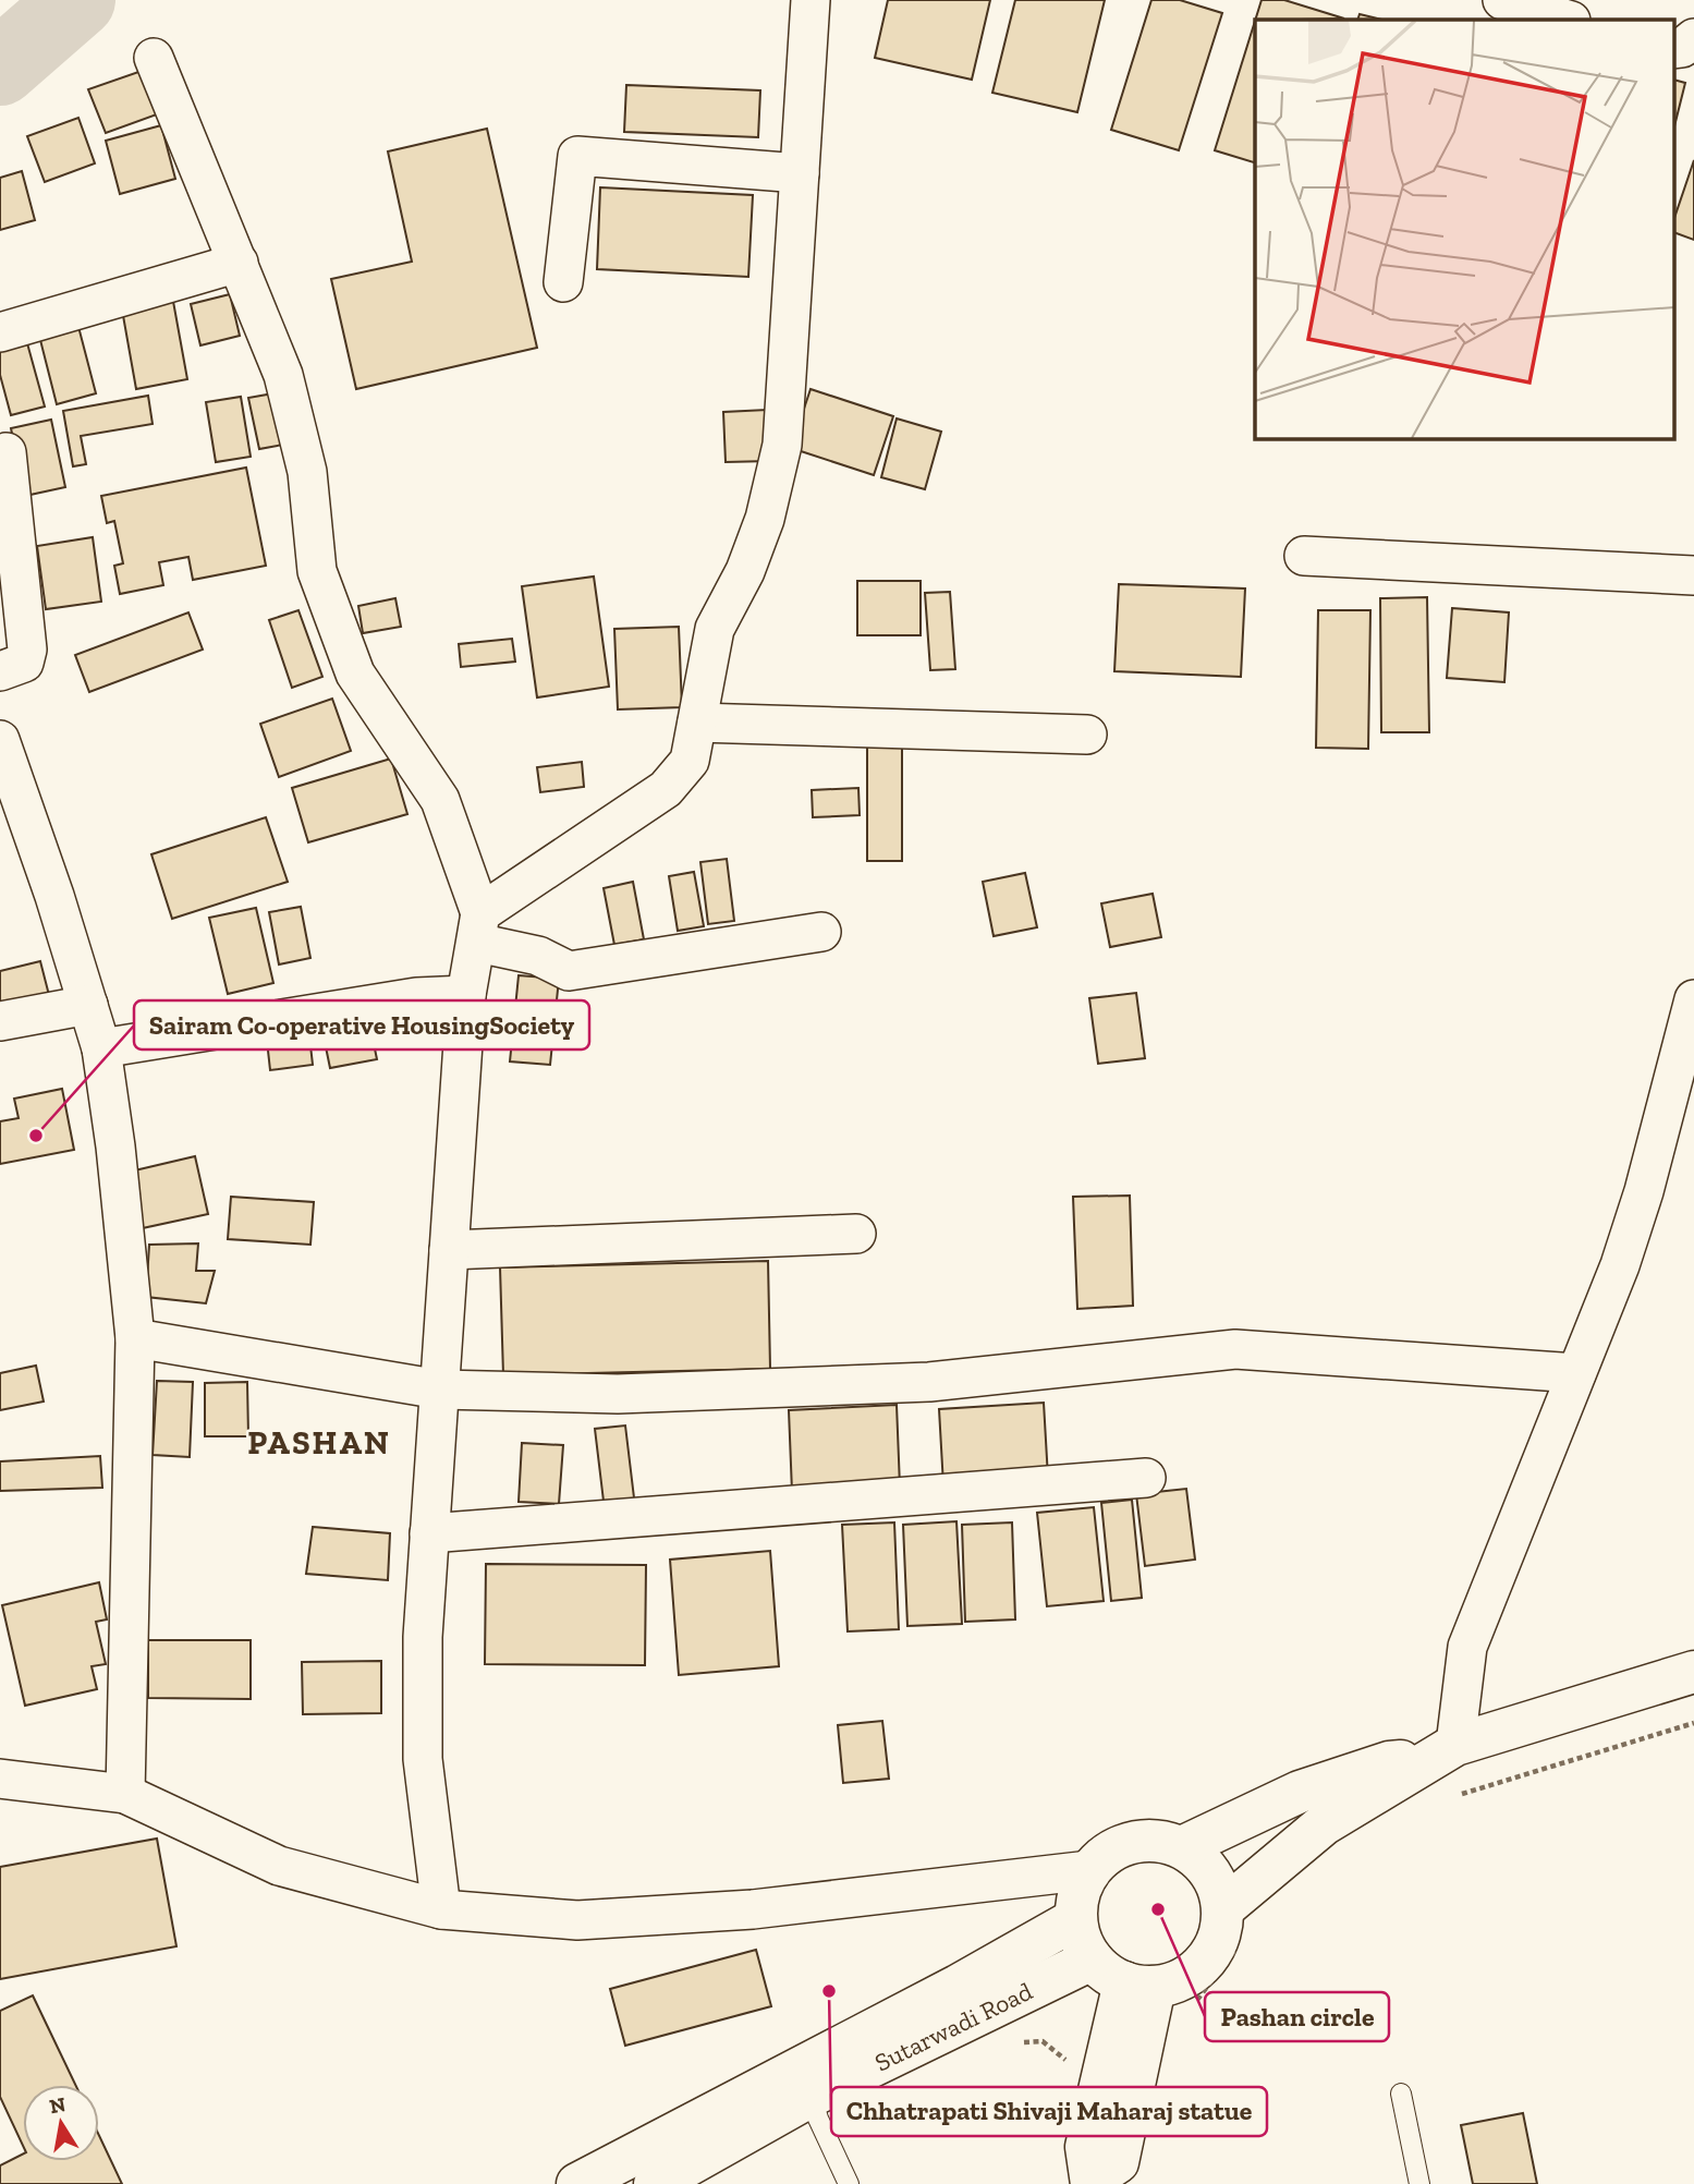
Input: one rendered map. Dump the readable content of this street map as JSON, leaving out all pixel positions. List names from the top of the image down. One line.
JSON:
{"streets":{"main road":["Sutarwadi Road"]},"districts":["PASHAN"],"places":["Sairam Co-operative HousingSociety","Pashan circle","Chhatrapati Shivaji Maharaj statue"],"north":"top"}
